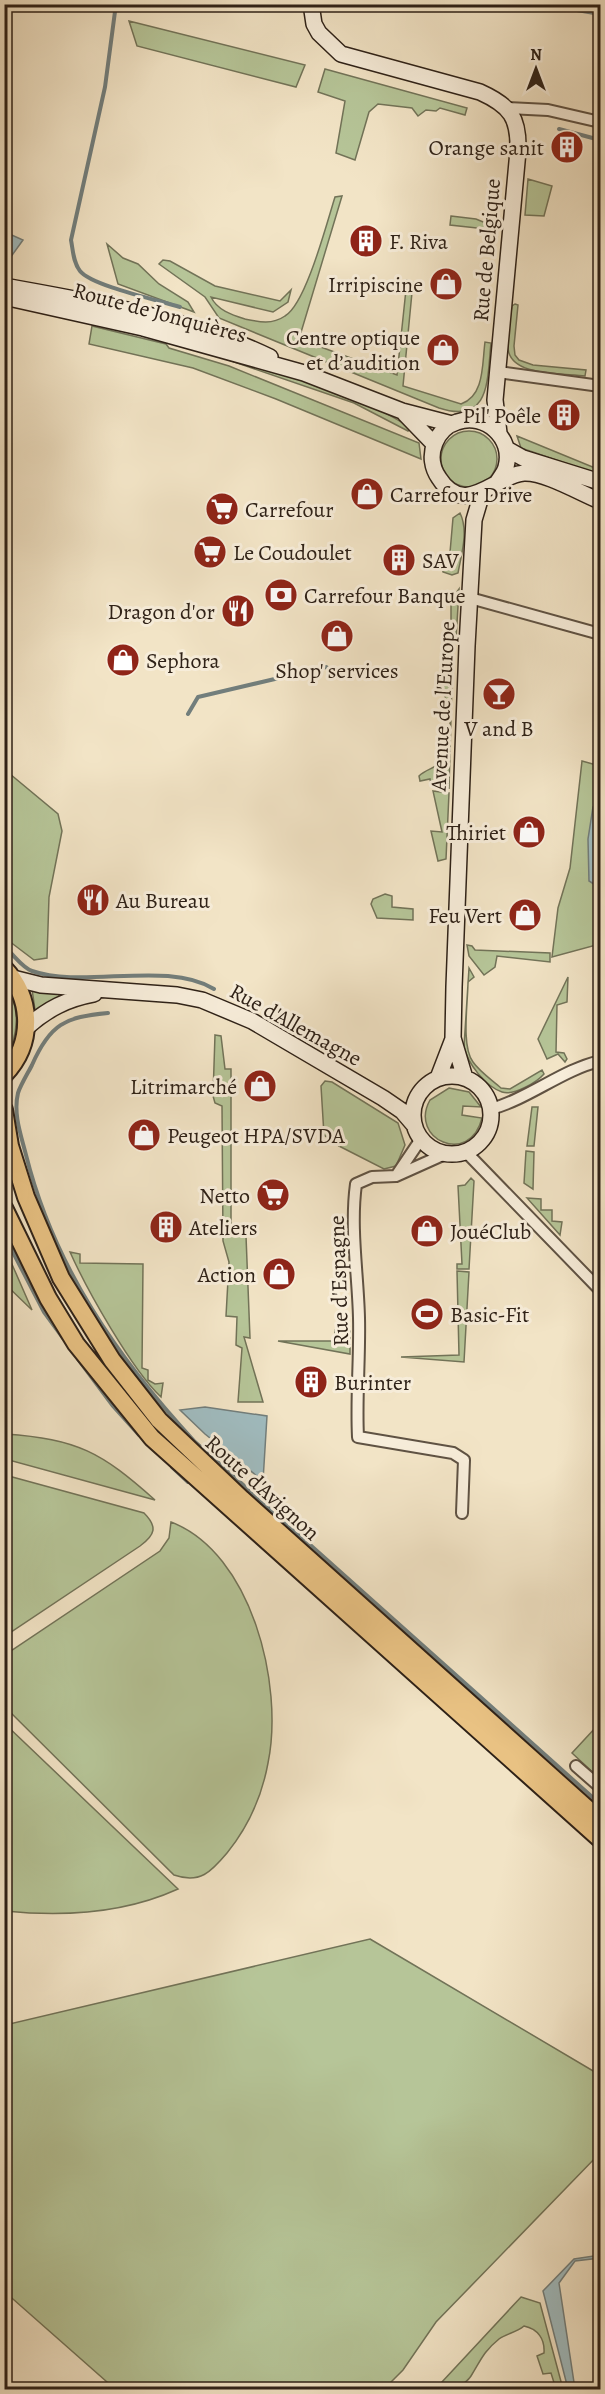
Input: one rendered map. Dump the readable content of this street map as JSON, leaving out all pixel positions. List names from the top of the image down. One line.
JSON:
{"streets":{"main road":["Route d'Avignon"],"street":["Rue de Belgique","Route de Jonquières","Avenue de l'Europe","Rue d'Allemagne","Rue d'Espagne"]},"crossings":[["Rue de Belgique","Route de Jonquières"],["Rue de Belgique","Avenue de l'Europe"],["Route de Jonquières","Avenue de l'Europe"],["Avenue de l'Europe","Rue d'Allemagne"],["Avenue de l'Europe","Rue d'Espagne"],["Rue d'Allemagne","Rue d'Espagne"]],"places":{"building":["Orange sanit","F. Riva","Pil' Poêle","SAV","Ateliers","Burinter"],"shop":["Irripiscine","Centre optique et d’audition","Carrefour Drive","Shop' services","Sephora","Thiriet","Feu Vert","Litrimarché","Peugeot HPA/SVDA","JouéClub","Action"],"supermarket":["Carrefour","Le Coudoulet","Netto"],"bank":["Carrefour Banque"],"restaurant":["Dragon d'or","Au Bureau"],"bar":["V and B"],"sports":["Basic-Fit"]},"north":"top"}
